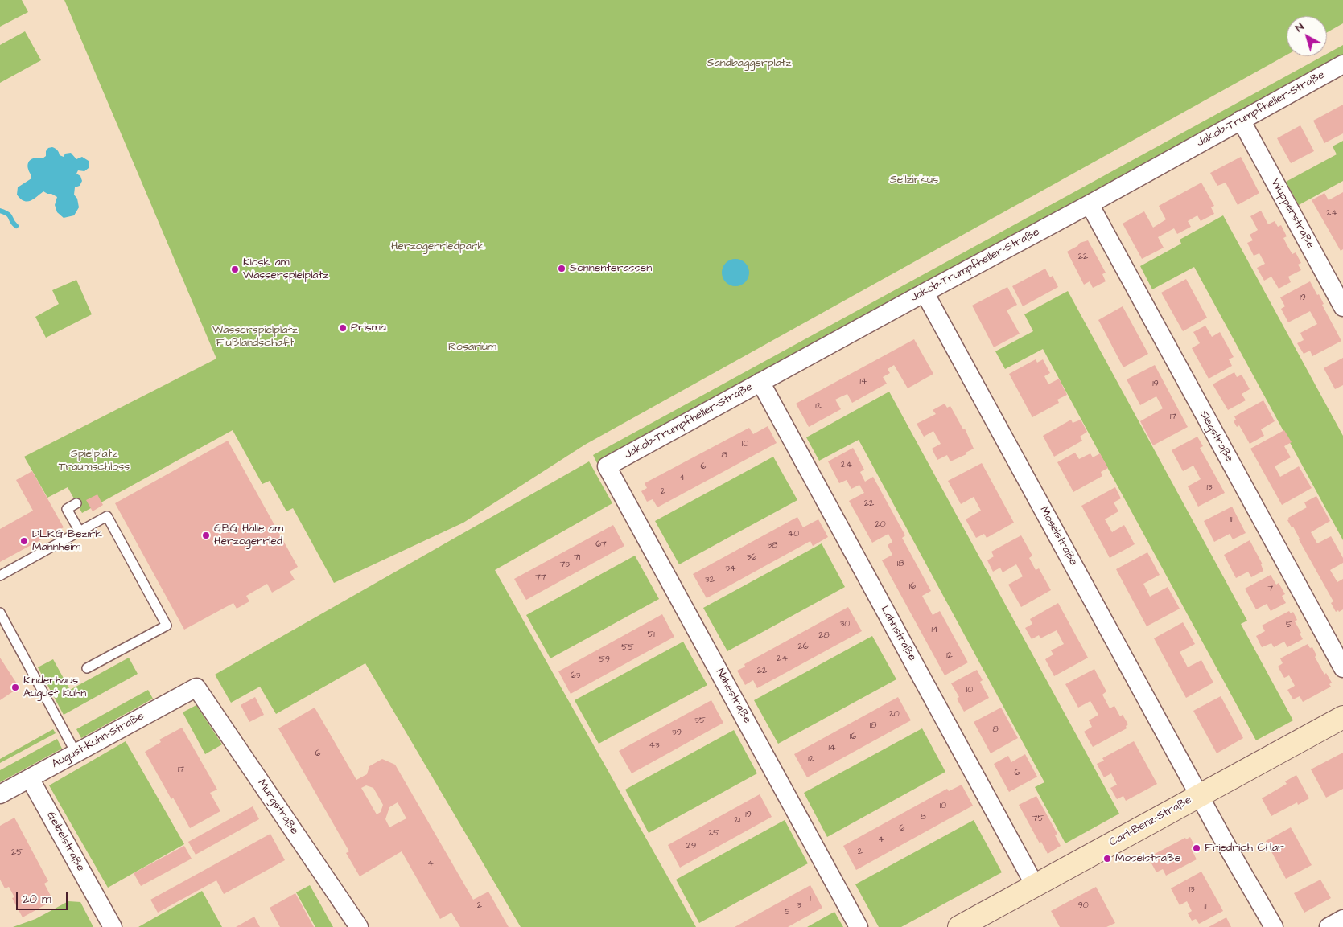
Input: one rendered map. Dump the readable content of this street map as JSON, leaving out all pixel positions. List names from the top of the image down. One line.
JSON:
{"streets":{"street":["Jakob-Trumpfheller-Straße","Wupperstraße","Siegstraße","Moselstraße","Lahnstraße","Nahestraße","August-Kuhn-Straße","Murgstraße","Carl-Benz-Straße","Geibelstraße"]},"crossings":[["Jakob-Trumpfheller-Straße","Wupperstraße"],["Jakob-Trumpfheller-Straße","Siegstraße"],["Jakob-Trumpfheller-Straße","Moselstraße"],["Jakob-Trumpfheller-Straße","Lahnstraße"],["Jakob-Trumpfheller-Straße","Nahestraße"],["Moselstraße","Carl-Benz-Straße"],["Lahnstraße","Carl-Benz-Straße"],["August-Kuhn-Straße","Murgstraße"],["August-Kuhn-Straße","Geibelstraße"]],"parks":["Sandbaggerplatz","Seilzirkus","Herzogenriedpark","Wasserspielplatz Flußlandschaft","Rosarium","Spielplatz Traumschloss"],"places":["Sonnenterassen","Kiosk am Wasserspielplatz","Prisma","GBG Halle am Herzogenried","DLRG Bezirk Mannheim","Kinderhaus August Kuhn","Friedrich CHar","Moselstraße"],"house_numbers":["24","22","19","14","19","12","17","10","8","24","6","4","13","2","22","11","20","40","67","38","71","36","18","73","34","77","32","16","7","30","5","14","51","28","26","55","12","24","59","22","63","10","20","35","18","8","39","16","43","14","6","12","17","6","10","19","8","75","21","6","25","4","29","2","25","4","13","1","2","3","90","11","5"],"scale_bar":"20 m","north":"top left"}
